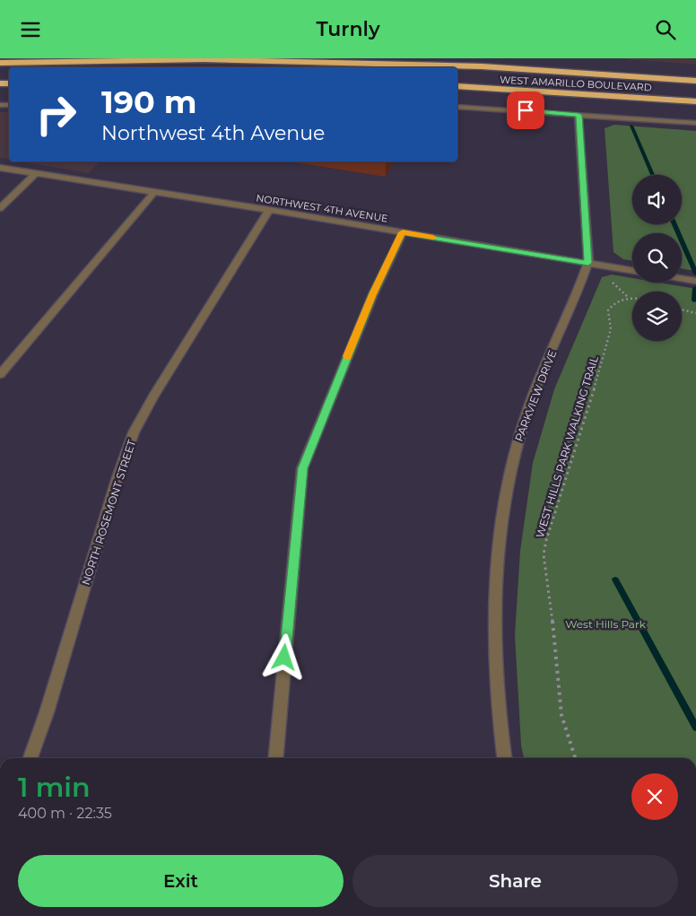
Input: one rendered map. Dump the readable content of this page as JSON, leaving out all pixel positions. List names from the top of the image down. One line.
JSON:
{"streets":{"highway":["WEST AMARILLO BOULEVARD"],"street":["NORTHWEST 4TH AVENUE","PARKVIEW DRIVE","NORTH ROSEMONT STREET"],"path":["WEST HILLS PARK WALKING TRAIL"]},"crossings":[["NORTHWEST 4TH AVENUE","PARKVIEW DRIVE"],["NORTHWEST 4TH AVENUE","NORTH ROSEMONT STREET"]],"parks":["West Hills Park"],"page":{"header":"Turnly","turn":["190 m","Northwest 4th Avenue"],"heading":["1 min","400 m · 22:35"],"buttons":["Exit","Share"]}}
